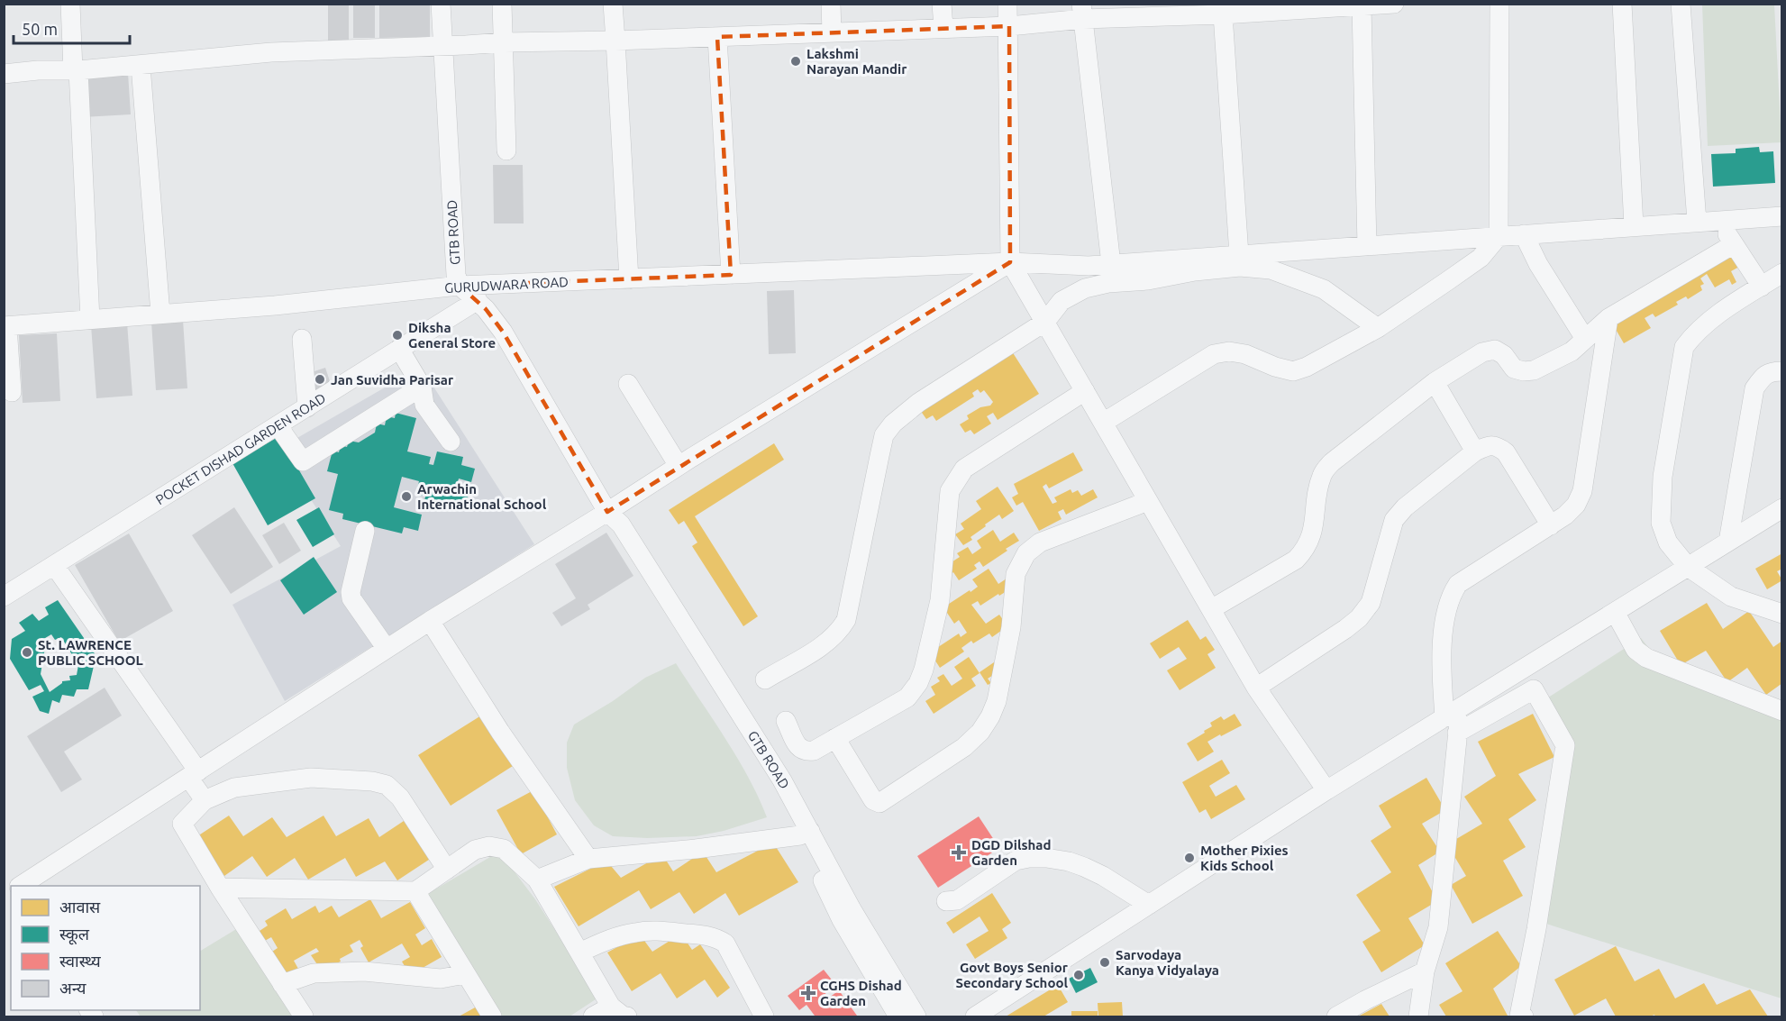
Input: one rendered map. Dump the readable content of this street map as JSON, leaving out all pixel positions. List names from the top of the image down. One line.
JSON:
{"streets":{"street":["GTB ROAD","GURUDWARA ROAD","POCKET DISHAD GARDEN ROAD"]},"crossings":[["GTB ROAD","GURUDWARA ROAD"],["GTB ROAD","POCKET DISHAD GARDEN ROAD"]],"places":{"other":["Lakshmi Narayan Mandir","Diksha General Store","Jan Suvidha Parisar","Arwachin International School","St. LAWRENCE PUBLIC SCHOOL","Mother Pixies Kids School","Sarvodaya Kanya Vidyalaya","Govt Boys Senior Secondary School"],"health":["DGD Dilshad Garden","CGHS Dishad Garden"]},"legend":["आवास","स्कूल","स्वास्थ्य","अन्य"],"scale_bar":"50 m"}
